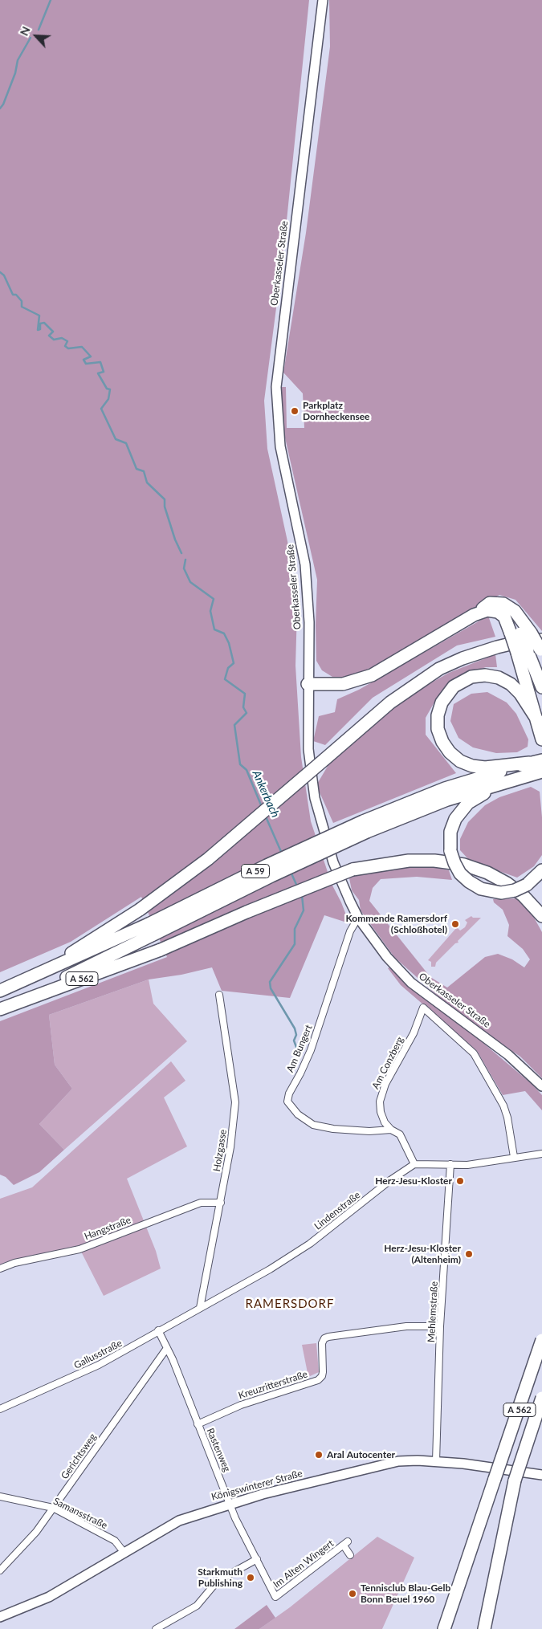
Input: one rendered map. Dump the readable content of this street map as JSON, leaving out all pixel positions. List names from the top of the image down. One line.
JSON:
{"streets":{"highway":["A 59","A 562"],"street":["Oberkasseler Straße","Am Bungert","Am Conzberg","Holzgasse","Lindenstraße","Hangstraße","Mehlemstraße","Gallusstraße","Kreuzritterstraße","Rastenweg","Gerichtsweg","Königswinterer Straße","Samansstraße","Im Alten Wingert"]},"crossings":[["Oberkasseler Straße","Am Bungert"],["A 59","A 562"],["Am Bungert","Am Conzberg"],["Am Conzberg","Lindenstraße"],["Holzgasse","Lindenstraße"],["Holzgasse","Hangstraße"],["Holzgasse","Gallusstraße"],["Lindenstraße","Gallusstraße"],["Mehlemstraße","Kreuzritterstraße"],["Mehlemstraße","Königswinterer Straße"],["Gallusstraße","Rastenweg"],["Kreuzritterstraße","Rastenweg"],["Rastenweg","Gerichtsweg"],["Rastenweg","Königswinterer Straße"],["Rastenweg","Im Alten Wingert"],["Gerichtsweg","Samansstraße"],["Königswinterer Straße","Samansstraße"]],"districts":["RAMERSDORF"],"water":["Ankerbach"],"places":["Parkplatz Dornheckensee","Kommende Ramersdorf (Schloßhotel)","Herz-Jesu-Kloster","Herz-Jesu-Kloster (Altenheim)","Aral Autocenter","Starkmuth Publishing","Tennisclub Blau-Gelb Bonn Beuel 1960"],"north":"top left"}
